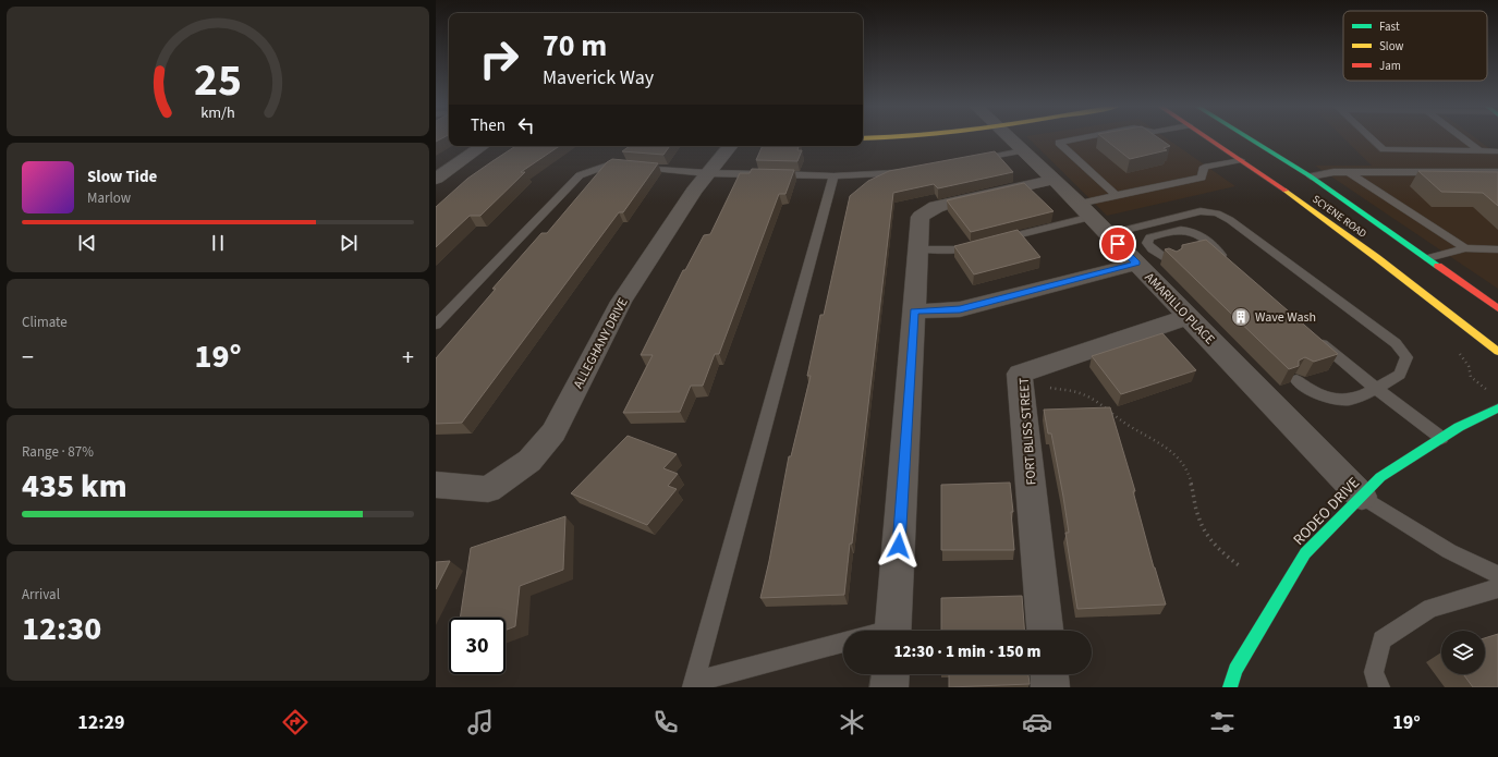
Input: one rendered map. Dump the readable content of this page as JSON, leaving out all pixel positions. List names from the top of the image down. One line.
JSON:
{"streets":{"main road":["SCYENE ROAD","RODEO DRIVE"],"street":["AMARILLO PLACE","ALLEGHANY DRIVE","FORT BLISS STREET"]},"crossings":[["AMARILLO PLACE","FORT BLISS STREET"],["AMARILLO PLACE","RODEO DRIVE"]],"places":{"building":["Wave Wash"]},"legend":["Fast","Slow","Jam"],"page":{"turn":["70 m","Maverick Way"],"then":"Then","song":["Slow Tide","Marlow"],"tile":["Climate",["Range · 87%","435 km"],["Arrival","12:30"]],"heat":["−","19°","+"],"limit":"30","trip":"12:30 · 1 min · 150 m","tabs":["12:29","19°"],"gauge":["25","km/h"]}}
